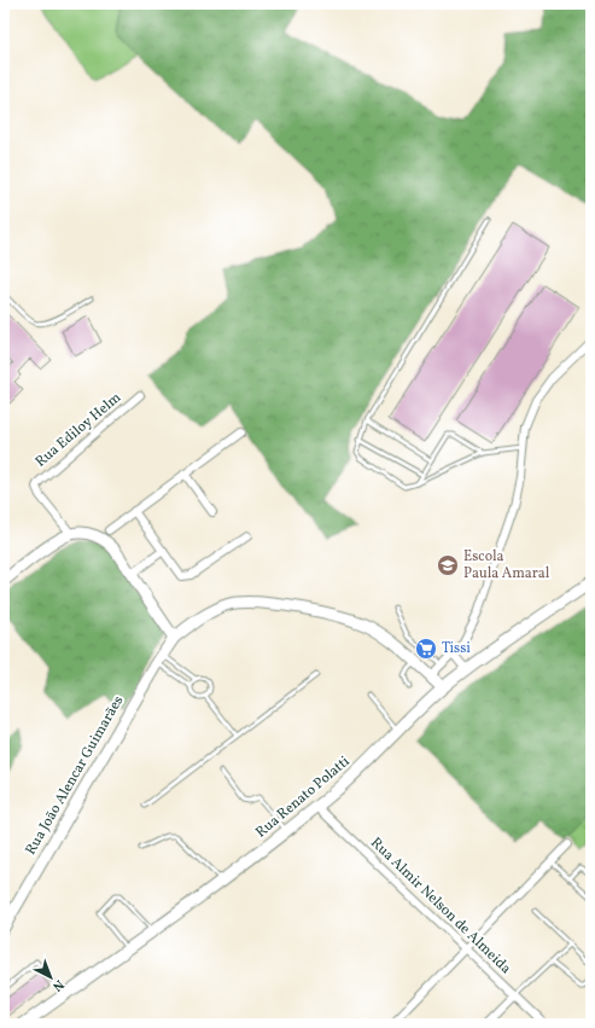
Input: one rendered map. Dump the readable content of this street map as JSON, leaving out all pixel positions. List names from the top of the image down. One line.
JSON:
{"streets":{"main road":["Rua João Alencar Guimarães","Rua Renato Polatti"],"street":["Rua Ediloy Helm","Rua Almir Nelson de Almeida"]},"crossings":[["Rua João Alencar Guimarães","Rua Renato Polatti"],["Rua Renato Polatti","Rua Almir Nelson de Almeida"]],"places":{"school or university":["Escola Paula Amaral"],"supermarket":["Tissi"]},"north":"bottom right"}
